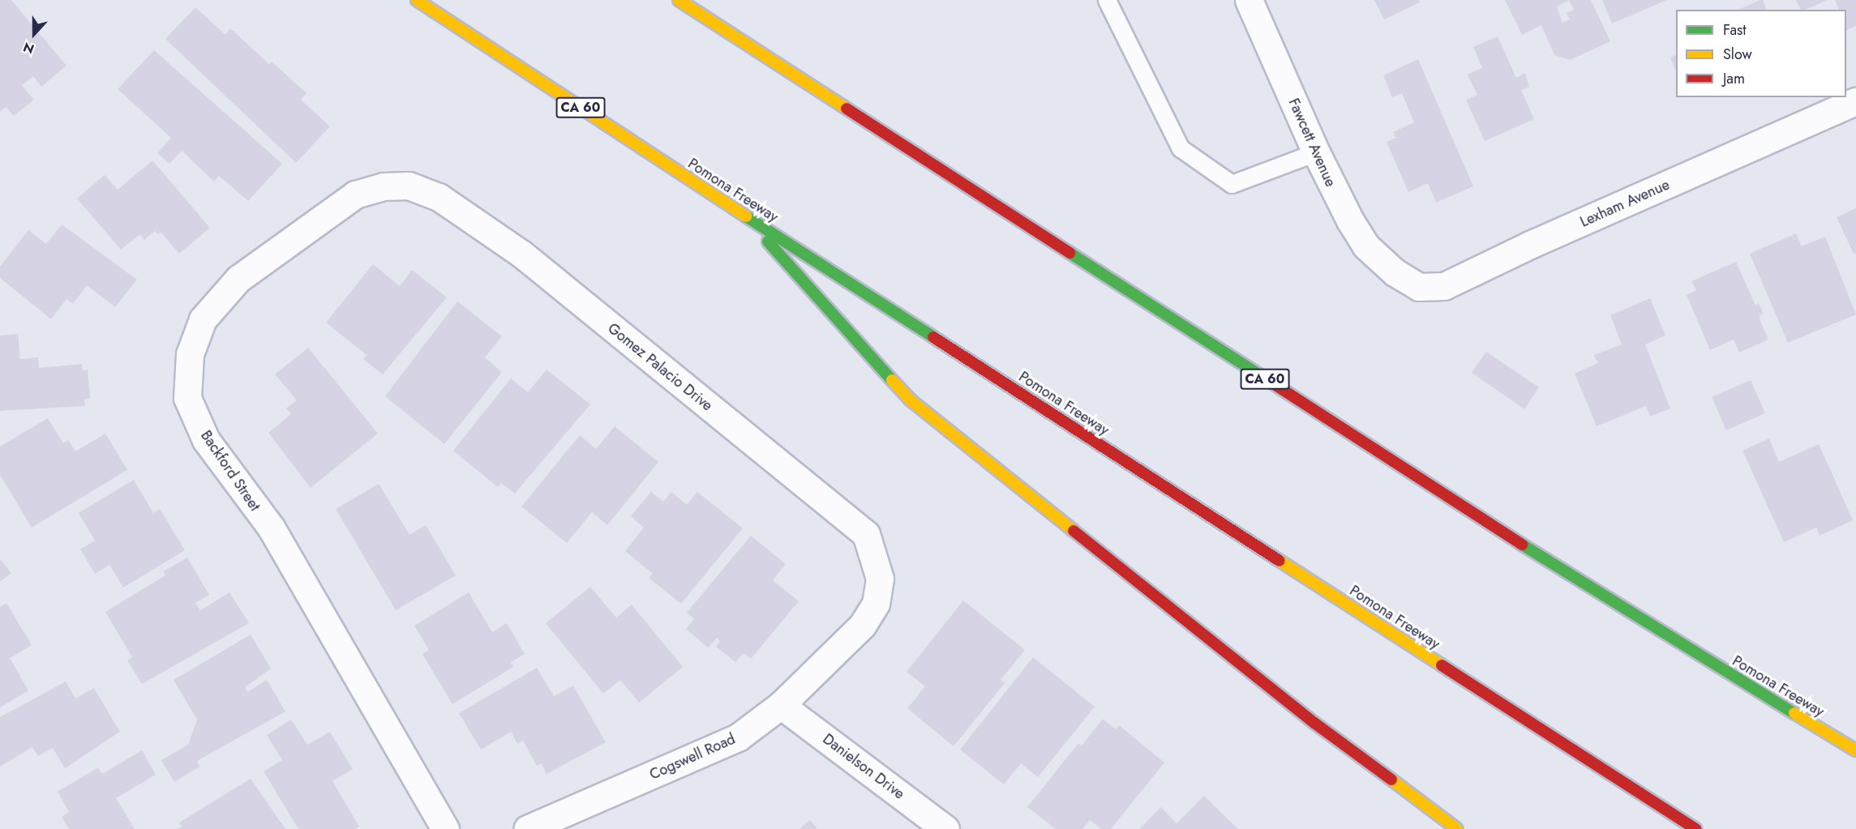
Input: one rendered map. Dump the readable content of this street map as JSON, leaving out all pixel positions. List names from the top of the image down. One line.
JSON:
{"streets":{"highway":["CA 60","Pomona Freeway"],"street":["Fawcett Avenue","Lexham Avenue","Gomez Palacio Drive","Backford Street","Cogswell Road","Danielson Drive"]},"crossings":[["Fawcett Avenue","Lexham Avenue"],["Gomez Palacio Drive","Backford Street"],["Gomez Palacio Drive","Cogswell Road"],["Cogswell Road","Danielson Drive"]],"legend":["Fast","Slow","Jam"],"north":"bottom"}
